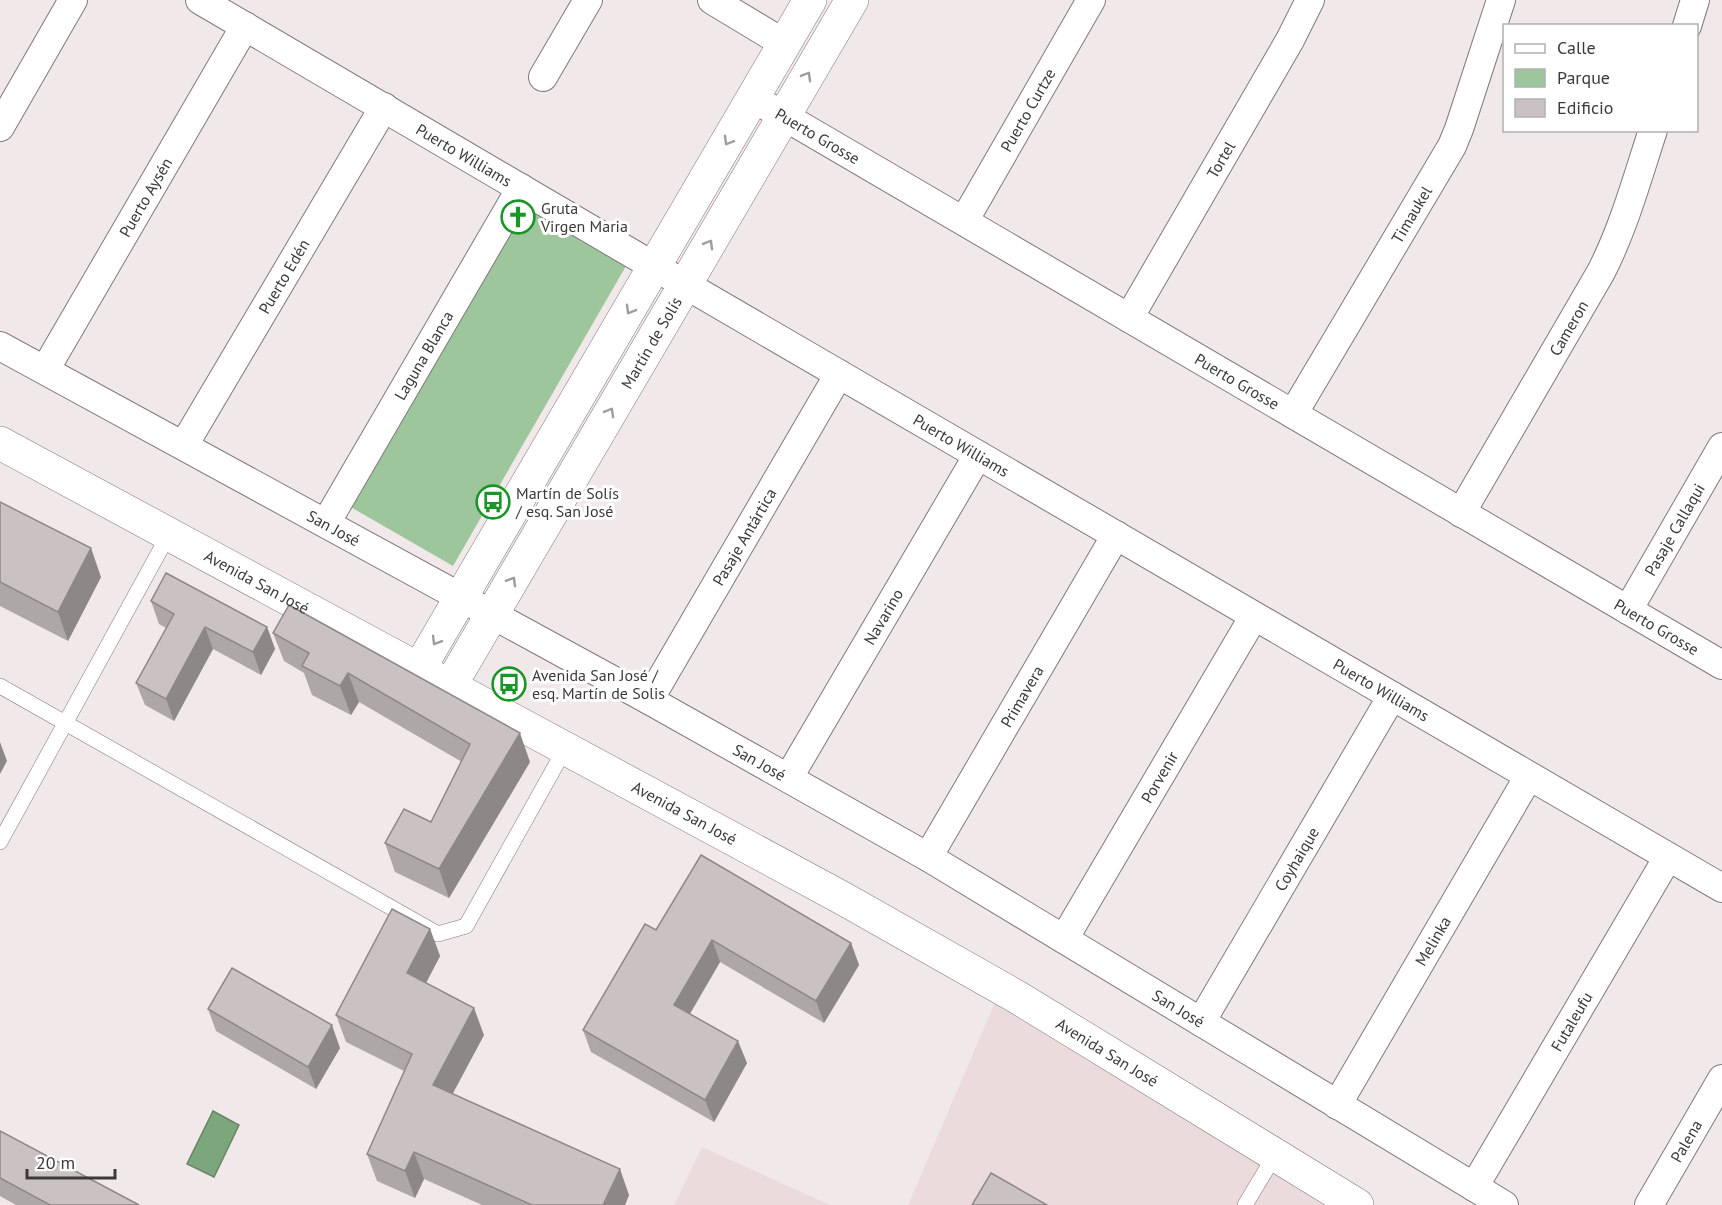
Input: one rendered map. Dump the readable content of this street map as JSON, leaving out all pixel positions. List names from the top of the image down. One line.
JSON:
{"streets":{"street":["Puerto Curtze","Puerto Grosse","Puerto Williams","Tortel","Puerto Aysén","Timaukel","Puerto Edén","Cameron","Martín de Solís","Laguna Blanca","San José","Pasaje Callaqui","Pasaje Antártica","Avenida San José","Navarino","Primavera","Porvenir","Coyhaique","Melinka","Futaleufu","Palena"]},"crossings":[["Puerto Curtze","Puerto Grosse"],["Puerto Grosse","Tortel"],["Puerto Grosse","Timaukel"],["Puerto Grosse","Cameron"],["Puerto Grosse","Martín de Solís"],["Puerto Grosse","Pasaje Callaqui"],["Puerto Williams","Puerto Aysén"],["Puerto Williams","Puerto Edén"],["Puerto Williams","Martín de Solís"],["Puerto Williams","Laguna Blanca"],["Puerto Williams","Pasaje Antártica"],["Puerto Williams","Navarino"],["Puerto Williams","Primavera"],["Puerto Williams","Porvenir"],["Puerto Williams","Coyhaique"],["Puerto Williams","Melinka"],["Puerto Williams","Futaleufu"],["Puerto Aysén","San José"],["Puerto Edén","San José"],["Martín de Solís","San José"],["Martín de Solís","Avenida San José"],["Laguna Blanca","San José"],["San José","Pasaje Antártica"],["San José","Navarino"],["San José","Primavera"],["San José","Porvenir"],["San José","Coyhaique"],["San José","Melinka"],["San José","Futaleufu"]],"places":{"church":["Gruta Virgen Maria"],"bus stop":["Martín de Solís / esq. San José","Avenida San José / esq. Martín de Solis"]},"legend":["Calle","Parque","Edificio"],"scale_bar":"20 m"}
